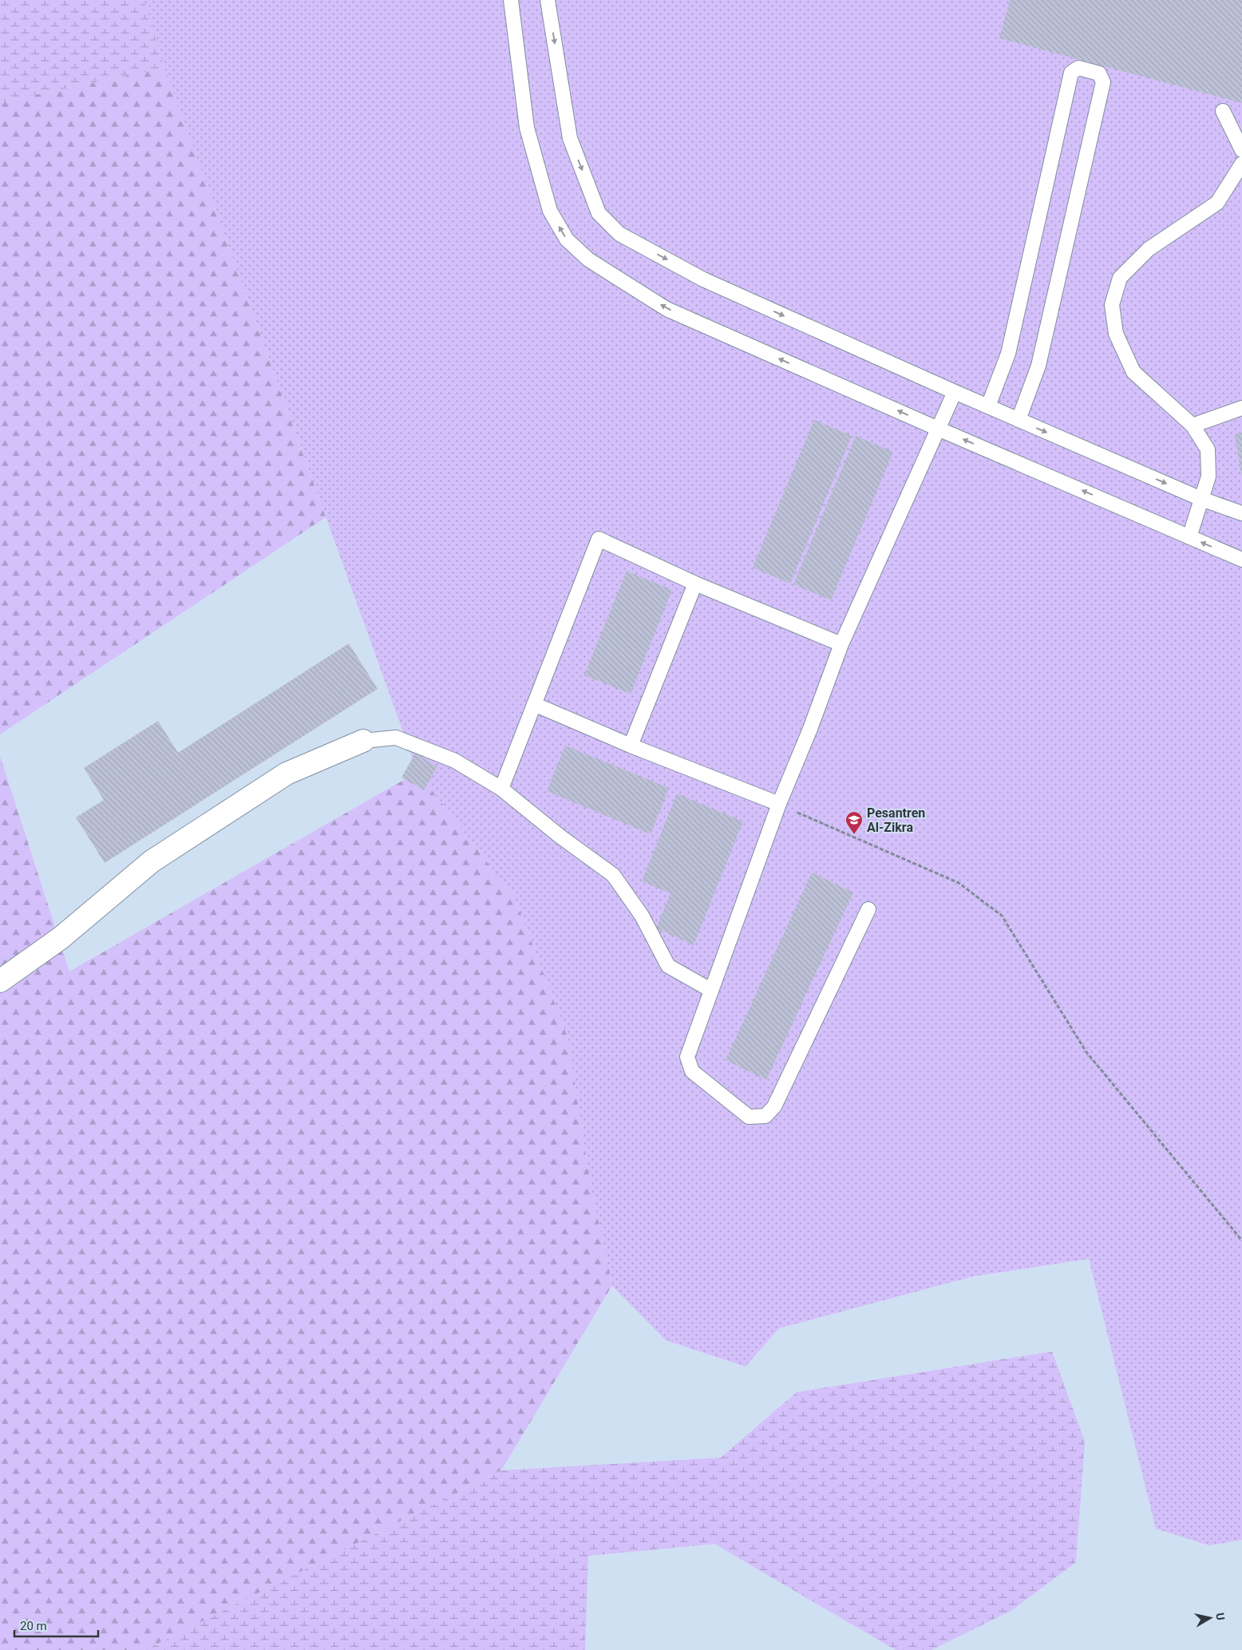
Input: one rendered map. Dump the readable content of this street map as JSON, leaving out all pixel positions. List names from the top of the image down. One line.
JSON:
{"places":{"school or university":["Pesantren Al-Zikra"]},"scale_bar":"20 m","north":"right"}
